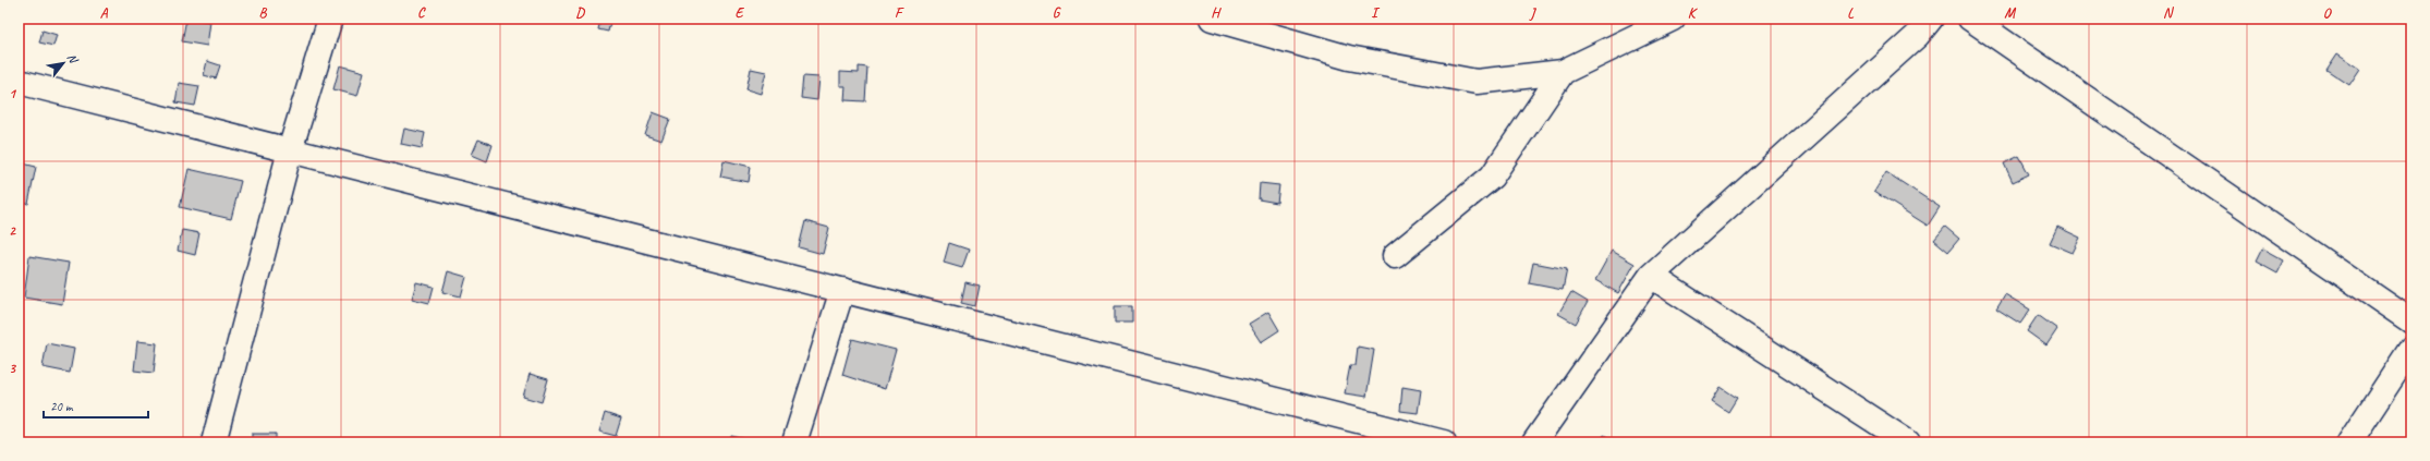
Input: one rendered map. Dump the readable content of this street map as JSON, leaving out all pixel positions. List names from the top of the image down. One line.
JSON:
{"scale_bar":"20 m","north":"top right","grid":{"columns":["A","B","C","D","E","F","G","H","I","J","K","L","M","N","O"],"rows":["1","2","3"]}}
